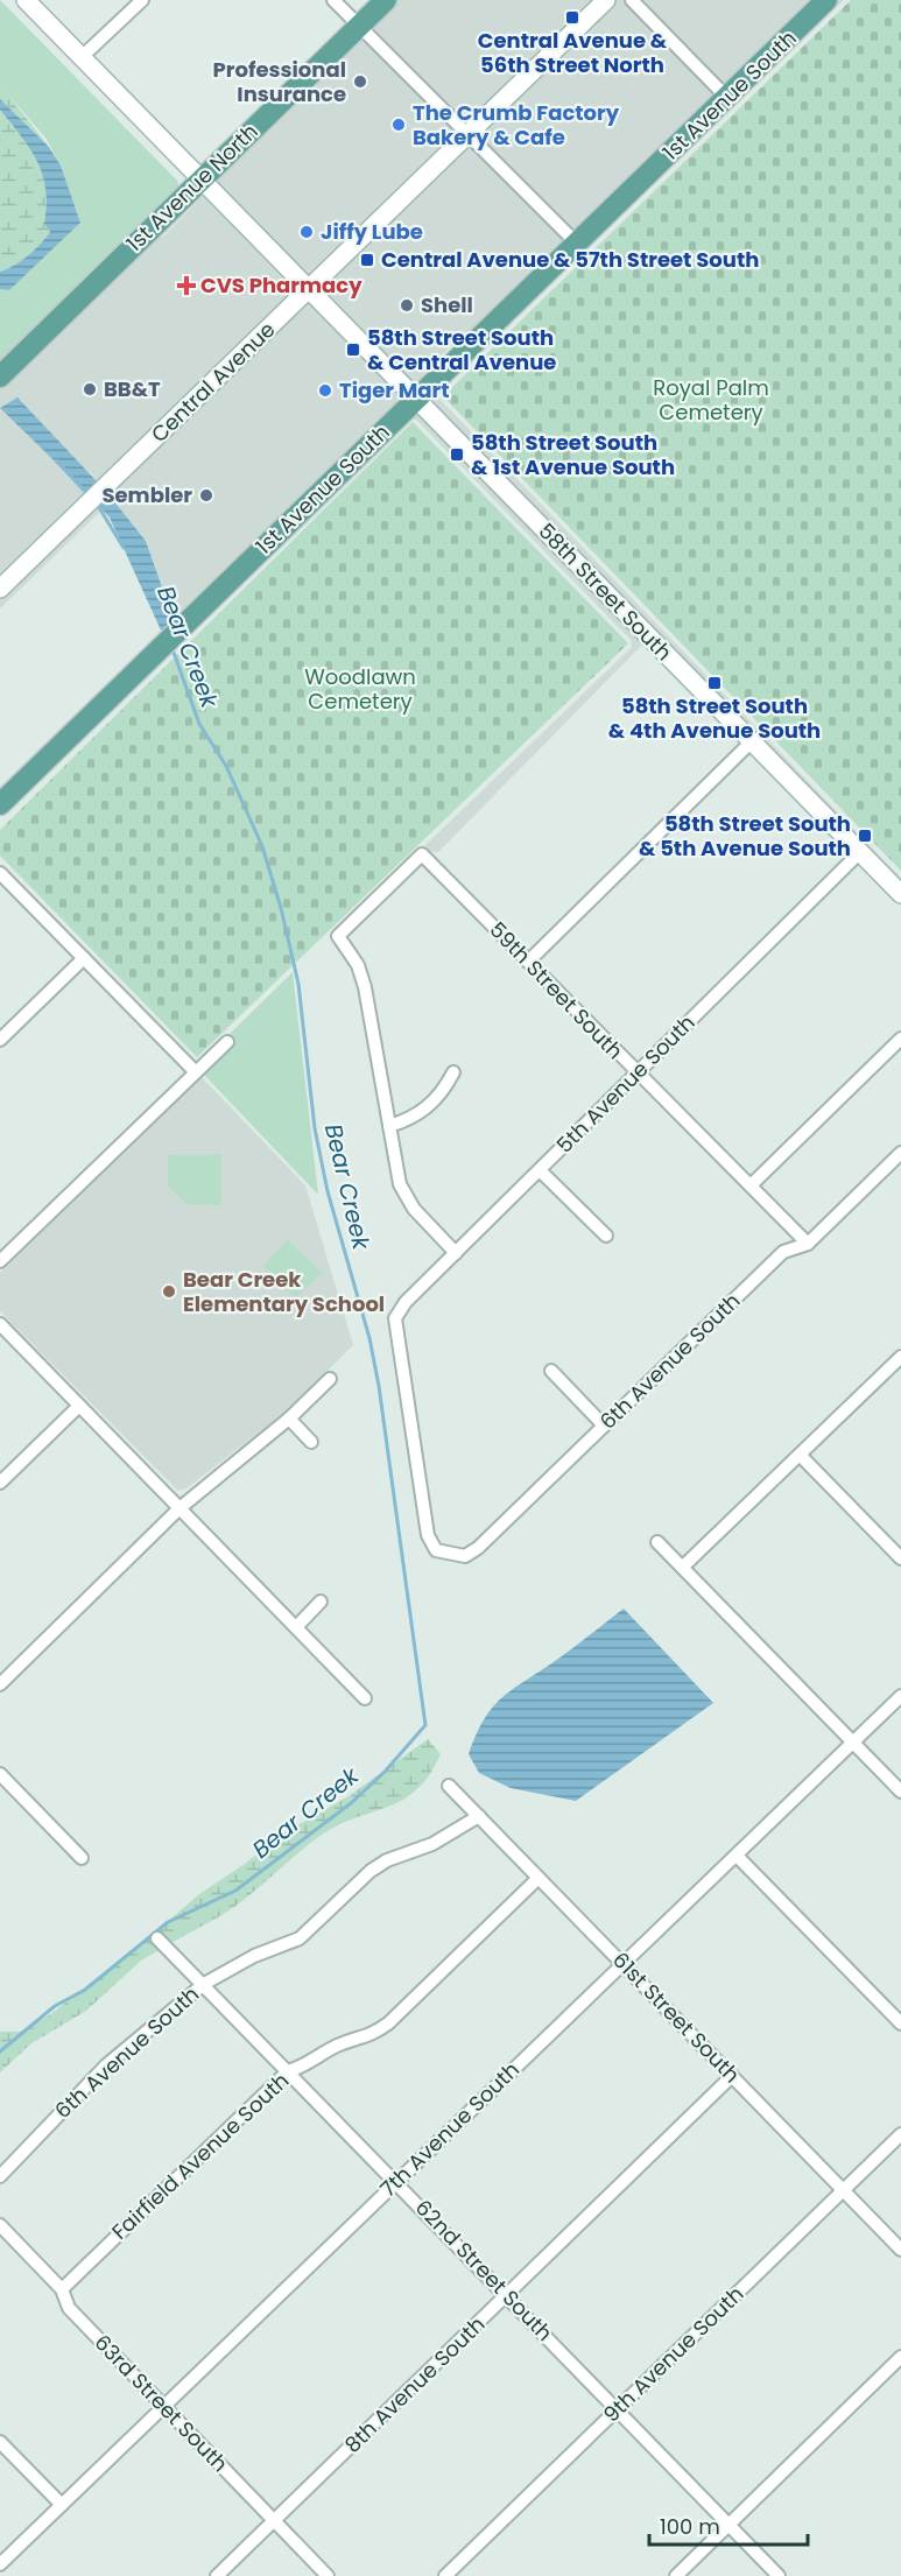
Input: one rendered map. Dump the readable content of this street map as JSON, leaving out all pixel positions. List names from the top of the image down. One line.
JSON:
{"streets":{"main road":["1st Avenue South","1st Avenue North"],"street":["Central Avenue","58th Street South","59th Street South","5th Avenue South","6th Avenue South","61st Street South","7th Avenue South","Fairfield Avenue South","62nd Street South","9th Avenue South","8th Avenue South","63rd Street South"]},"crossings":[["1st Avenue South","58th Street South"],["1st Avenue North","58th Street South"],["Central Avenue","58th Street South"],["58th Street South","5th Avenue South"],["59th Street South","5th Avenue South"],["59th Street South","6th Avenue South"],["5th Avenue South","6th Avenue South"],["6th Avenue South","61st Street South"],["6th Avenue South","62nd Street South"],["61st Street South","7th Avenue South"],["61st Street South","Fairfield Avenue South"],["61st Street South","9th Avenue South"],["61st Street South","8th Avenue South"],["7th Avenue South","62nd Street South"],["7th Avenue South","63rd Street South"],["Fairfield Avenue South","62nd Street South"],["Fairfield Avenue South","63rd Street South"],["62nd Street South","9th Avenue South"],["62nd Street South","8th Avenue South"],["8th Avenue South","63rd Street South"]],"water":["Bear Creek"],"parks":["Royal Palm Cemetery","Woodlawn Cemetery"],"places":{"transit":["Central Avenue & 56th Street North","Central Avenue & 57th Street South","58th Street South & Central Avenue","58th Street South & 1st Avenue South","58th Street South & 4th Avenue South","58th Street South & 5th Avenue South"],"other":["Professional Insurance","The Crumb Factory Bakery & Cafe","Jiffy Lube","Shell","BB&T","Tiger Mart","Sembler","Bear Creek Elementary School"],"health":["CVS Pharmacy"]},"scale_bar":"100 m"}
